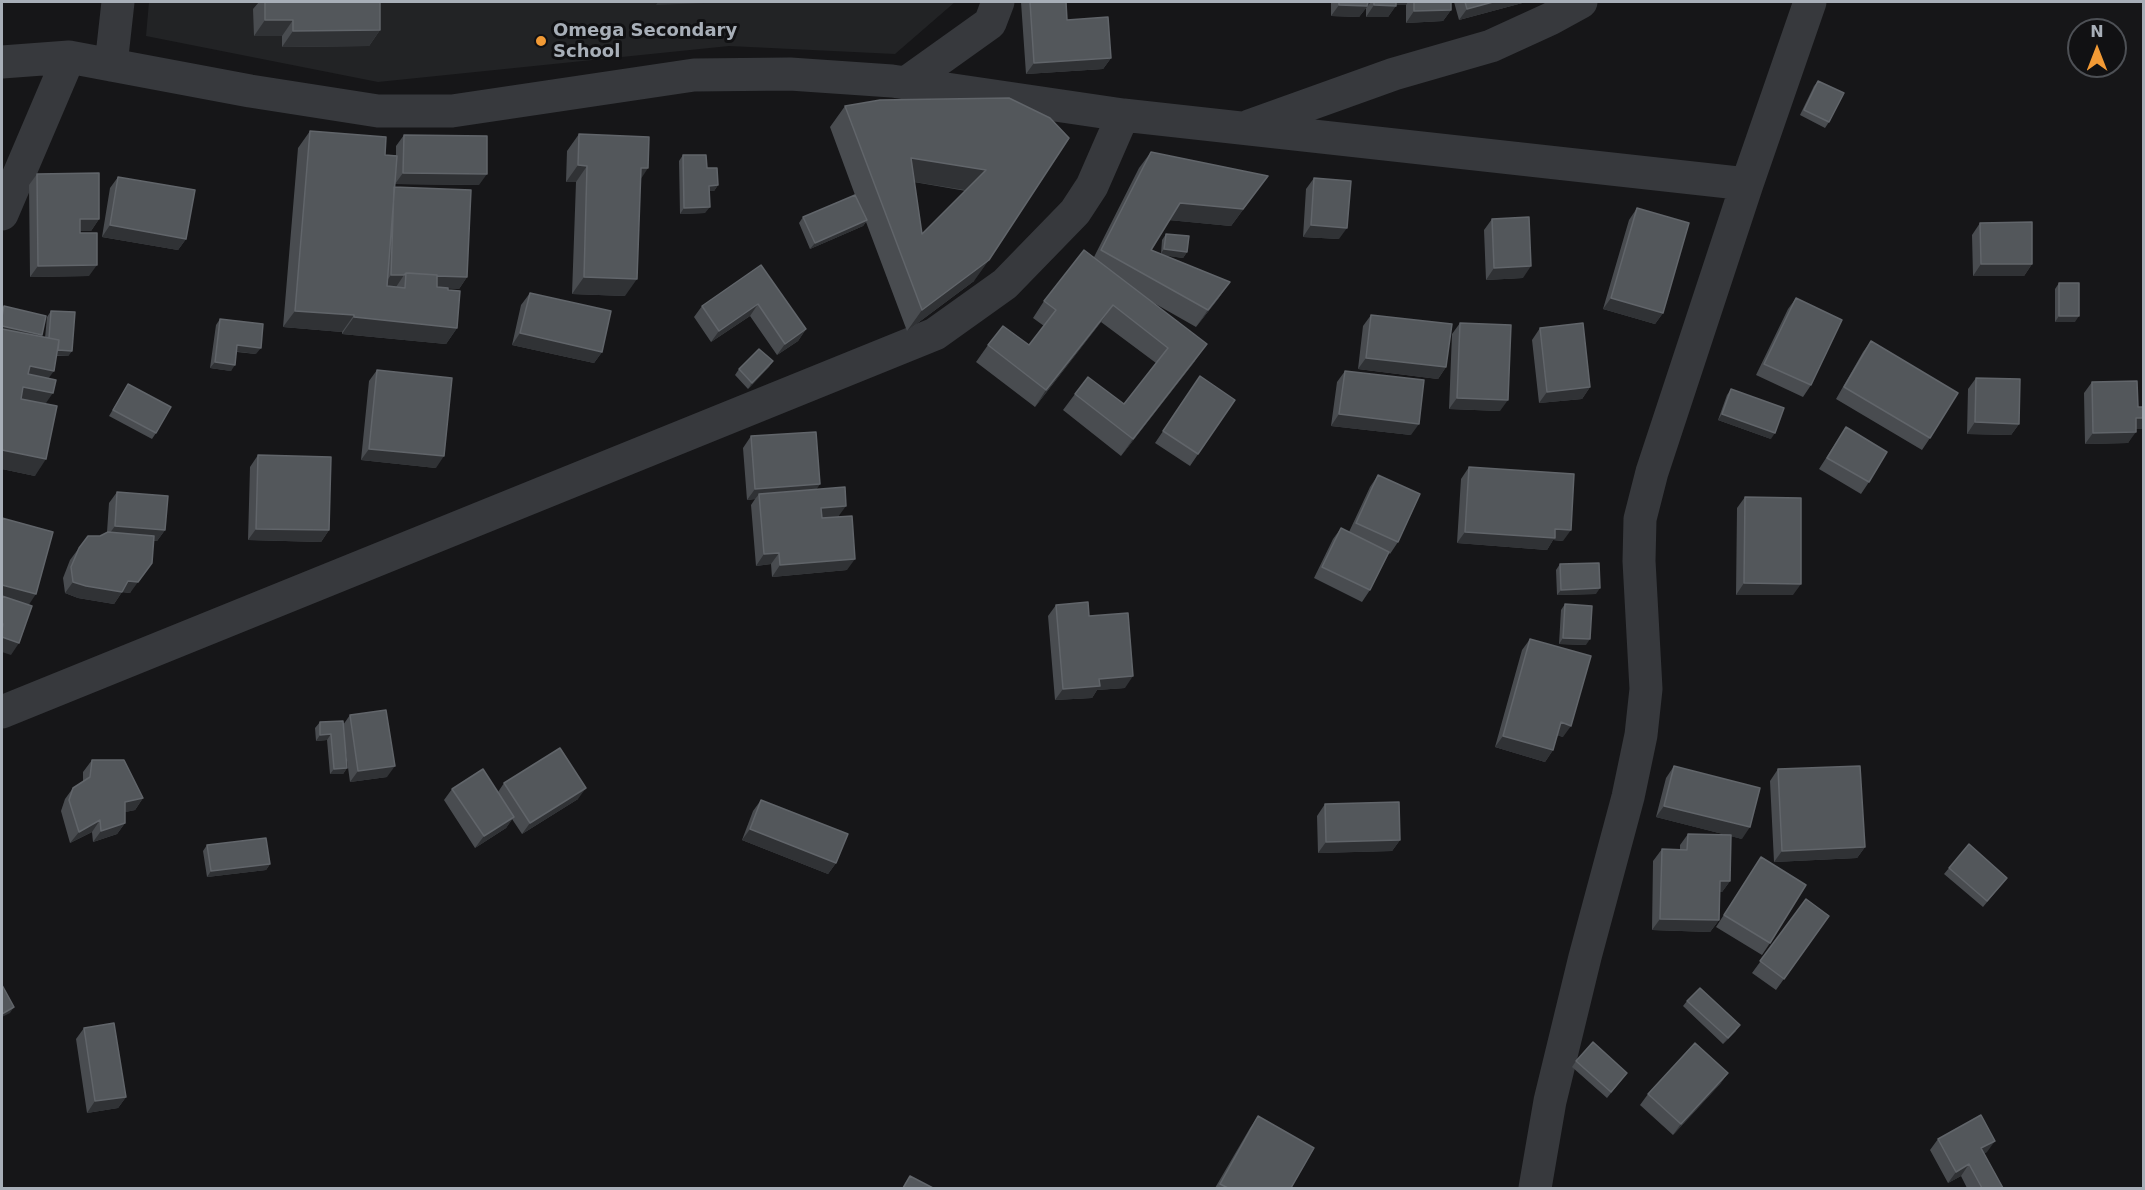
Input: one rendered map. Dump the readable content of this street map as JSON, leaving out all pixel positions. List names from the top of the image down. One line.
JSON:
{"places":["Omega Secondary School"],"north":"top"}
